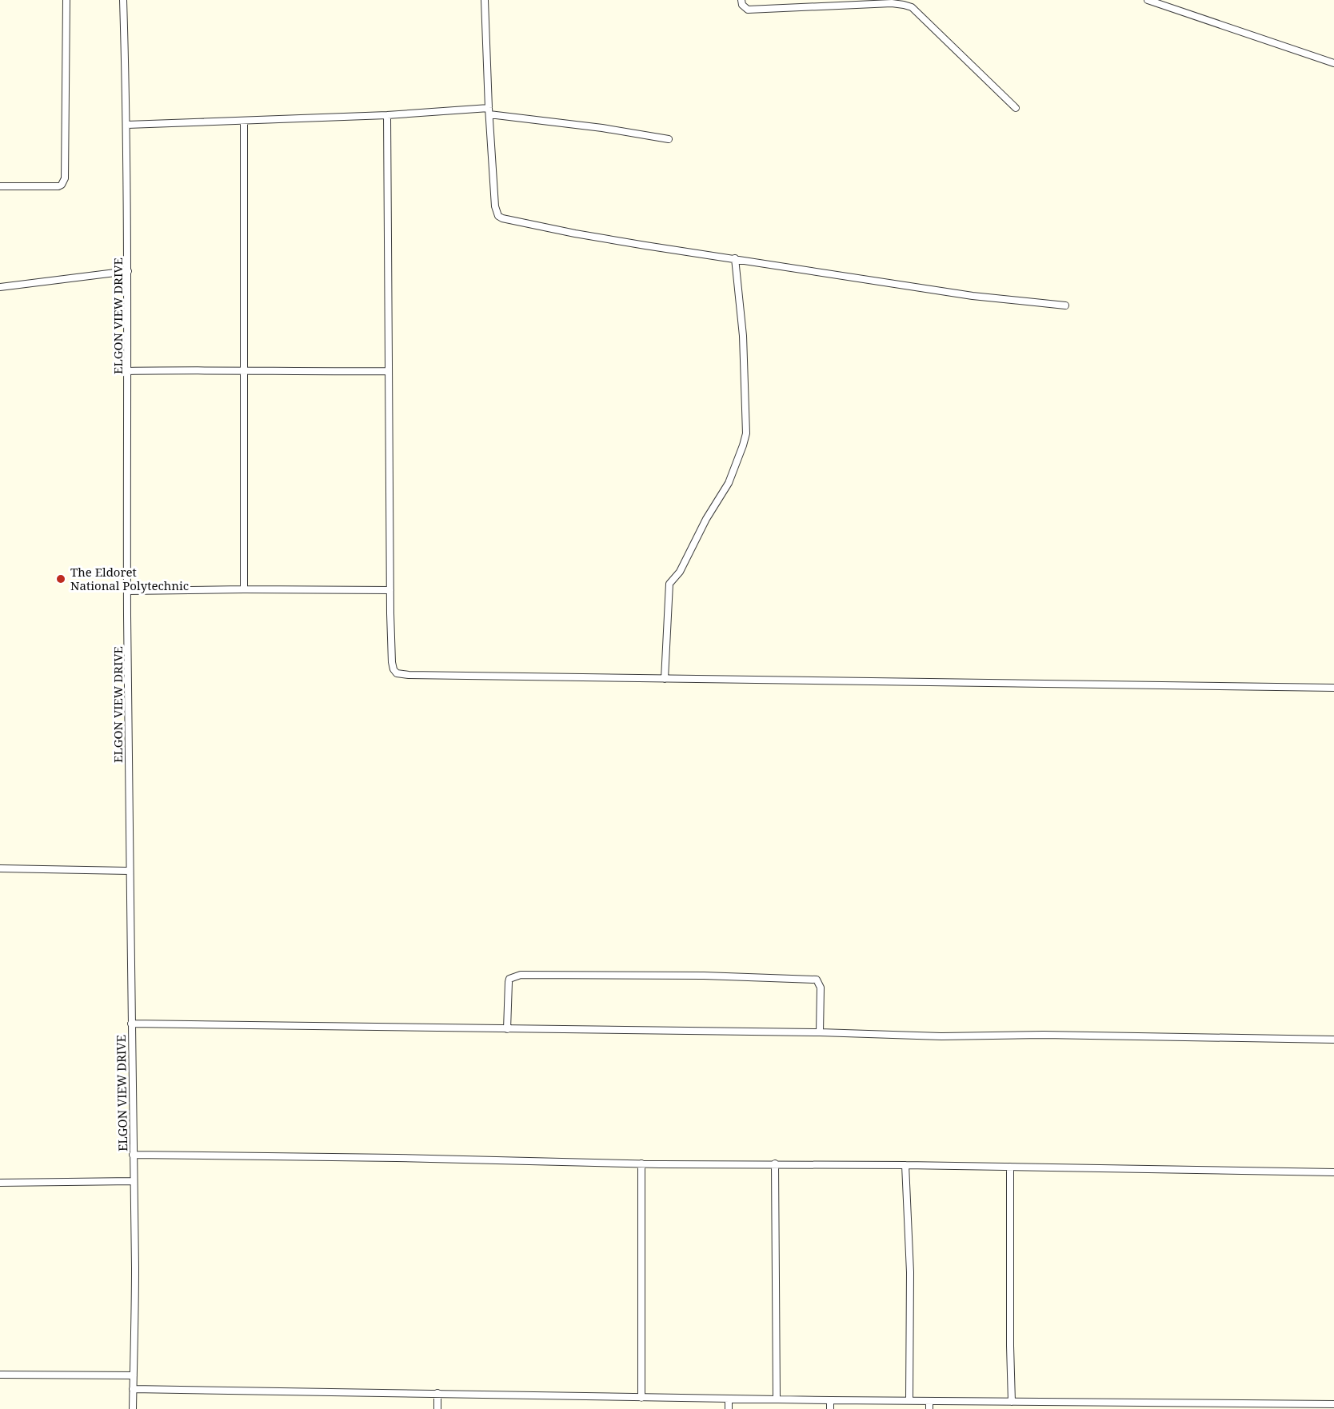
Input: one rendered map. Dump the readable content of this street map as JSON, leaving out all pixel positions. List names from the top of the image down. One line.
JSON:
{"streets":{"street":["ELGON VIEW DRIVE"]},"places":["The Eldoret National Polytechnic"]}
